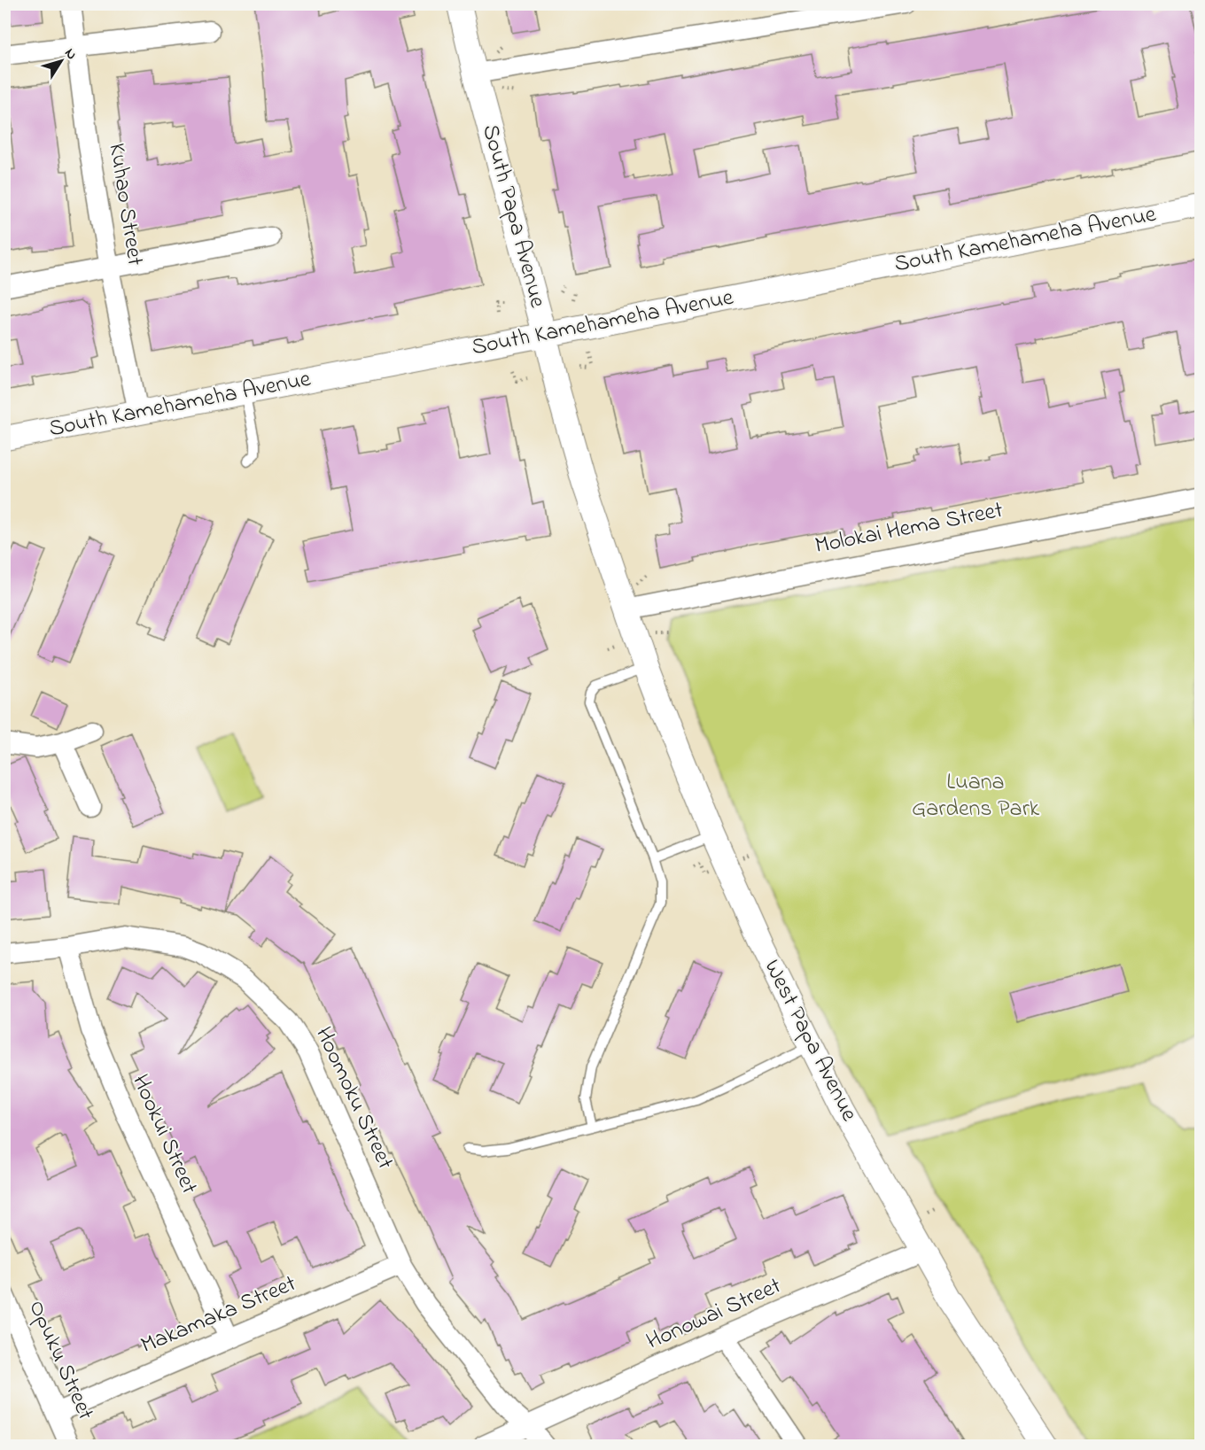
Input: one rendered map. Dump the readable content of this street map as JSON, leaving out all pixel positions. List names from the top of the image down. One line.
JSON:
{"streets":{"street":["Kuhao Street","South Papa Avenue","South Kamehameha Avenue","Molokai Hema Street","West Papa Avenue","Hoomoku Street","Hookui Street","Honowai Street","Makamaka Street","Opuku Street"]},"crossings":[["Kuhao Street","South Kamehameha Avenue"],["South Papa Avenue","South Kamehameha Avenue"],["South Papa Avenue","Molokai Hema Street"],["South Papa Avenue","West Papa Avenue"],["Molokai Hema Street","West Papa Avenue"],["West Papa Avenue","Honowai Street"],["Hoomoku Street","Hookui Street"],["Hoomoku Street","Honowai Street"],["Hoomoku Street","Makamaka Street"],["Hookui Street","Makamaka Street"],["Makamaka Street","Opuku Street"]],"parks":["Luana Gardens Park"],"north":"top right"}
